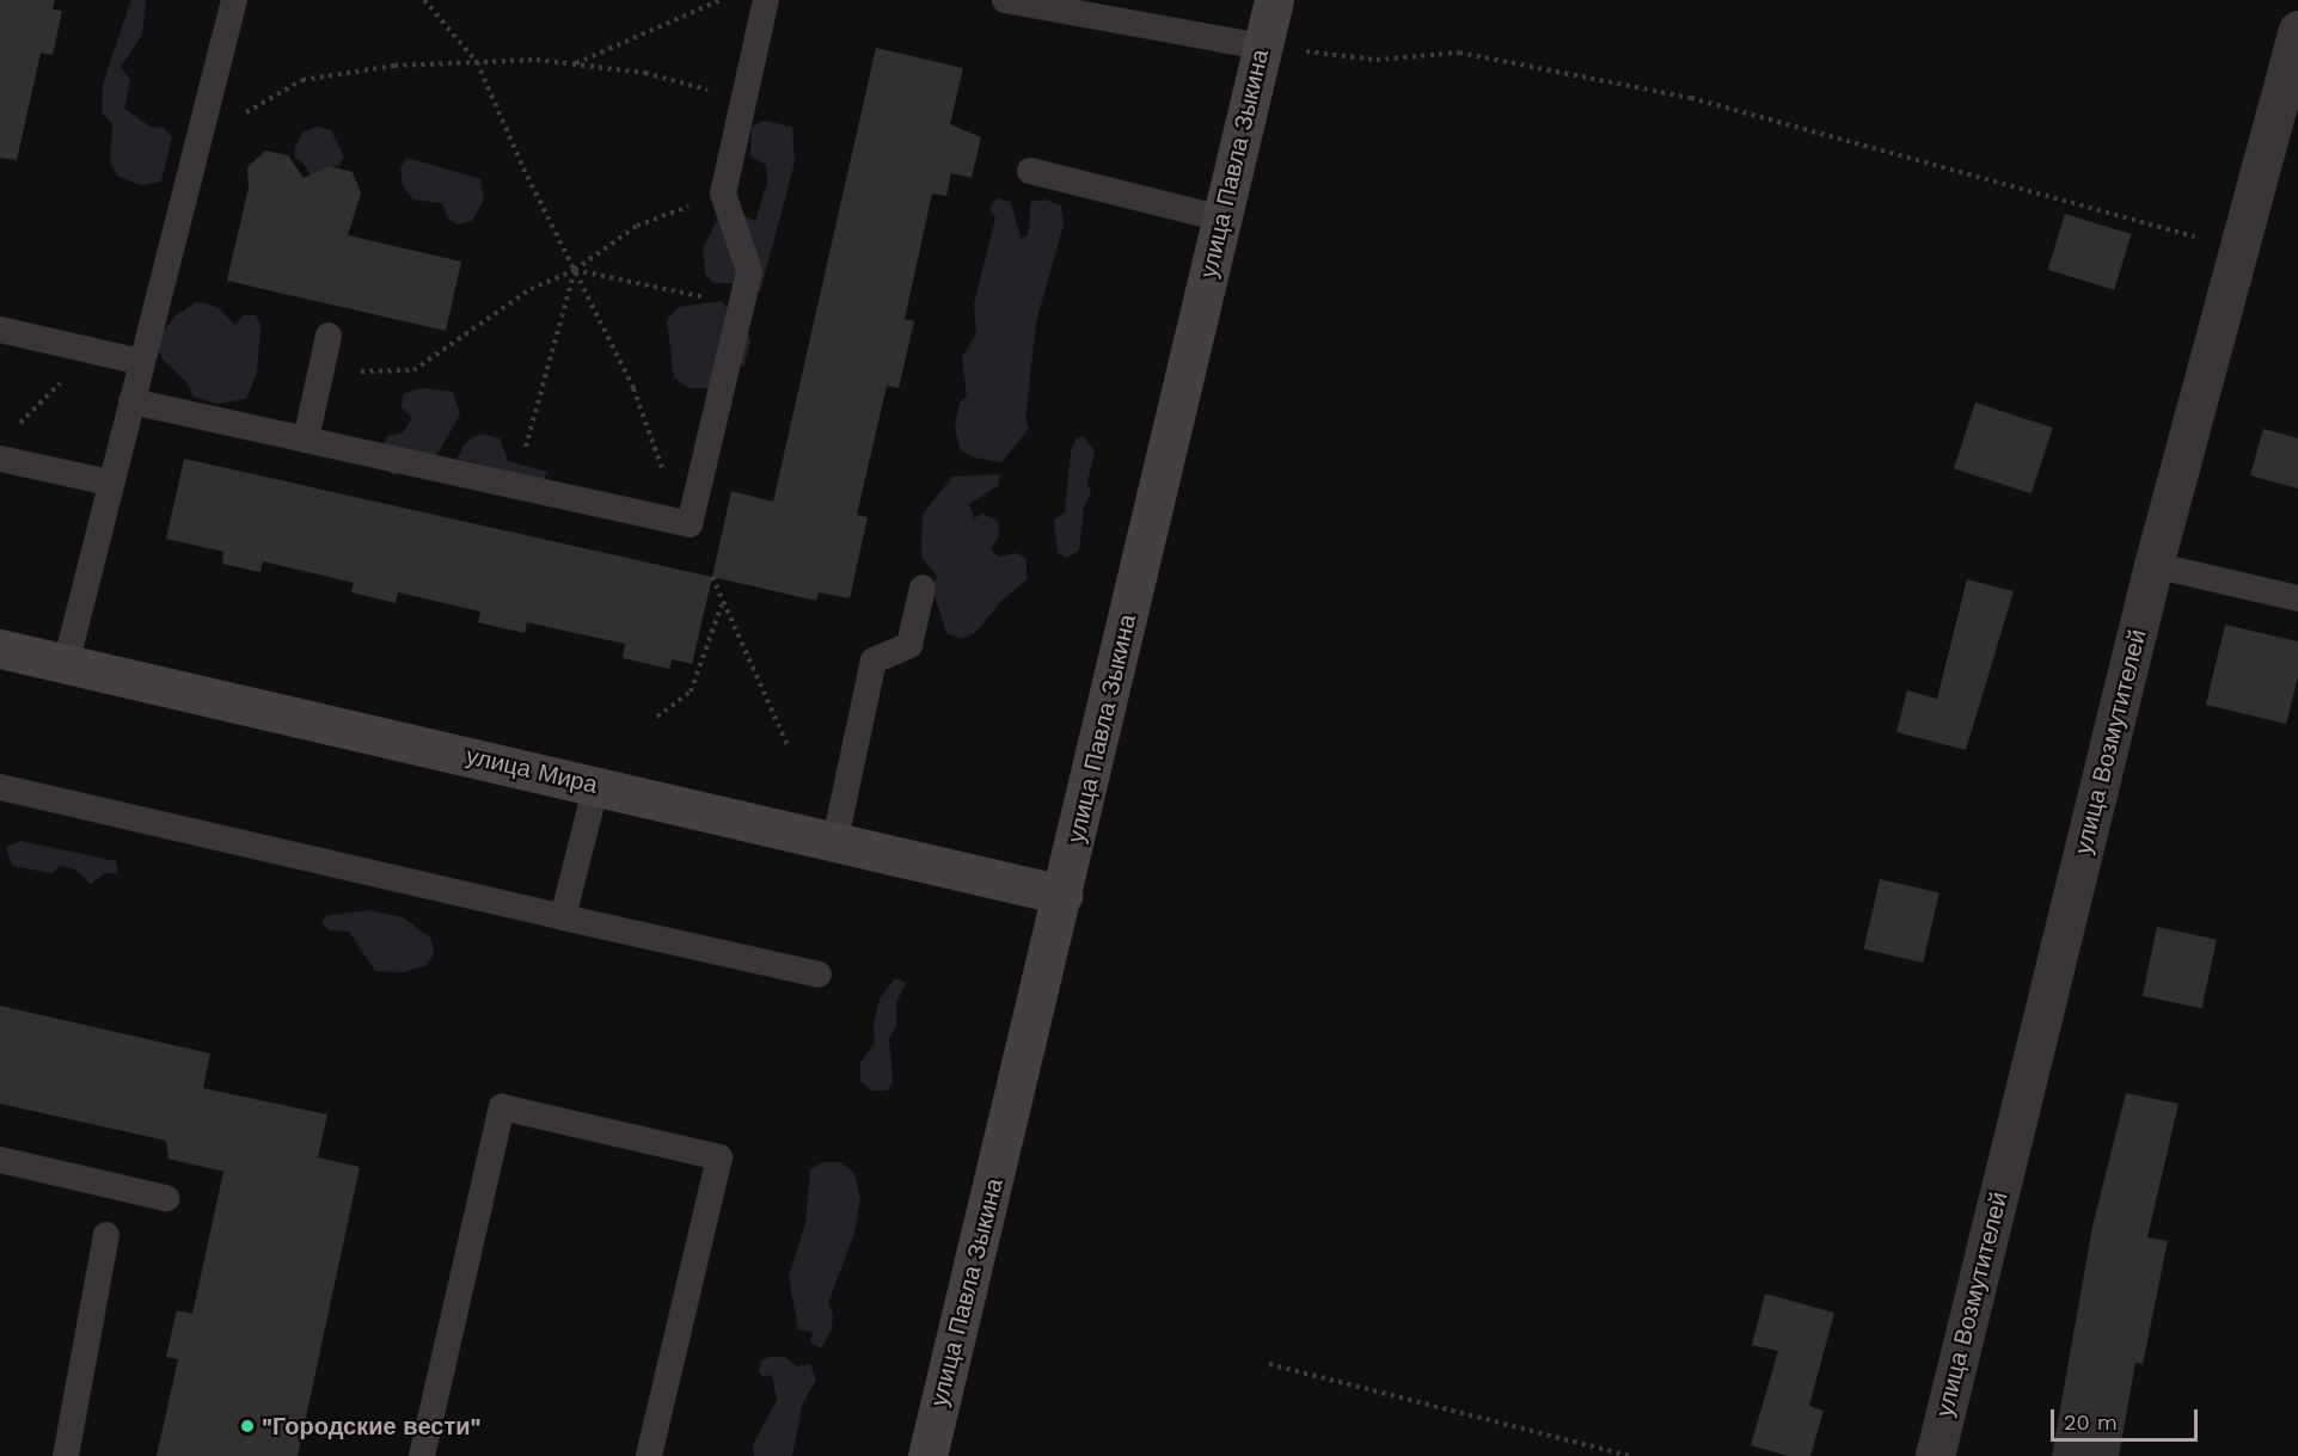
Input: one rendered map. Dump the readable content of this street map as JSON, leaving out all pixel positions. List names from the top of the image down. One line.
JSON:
{"streets":{"main road":["улица Павла Зыкина","улица Мира"],"street":["улица Возмутителей"]},"crossings":[["улица Павла Зыкина","улица Мира"]],"places":["\"Городские вести\""],"scale_bar":"20 m"}
